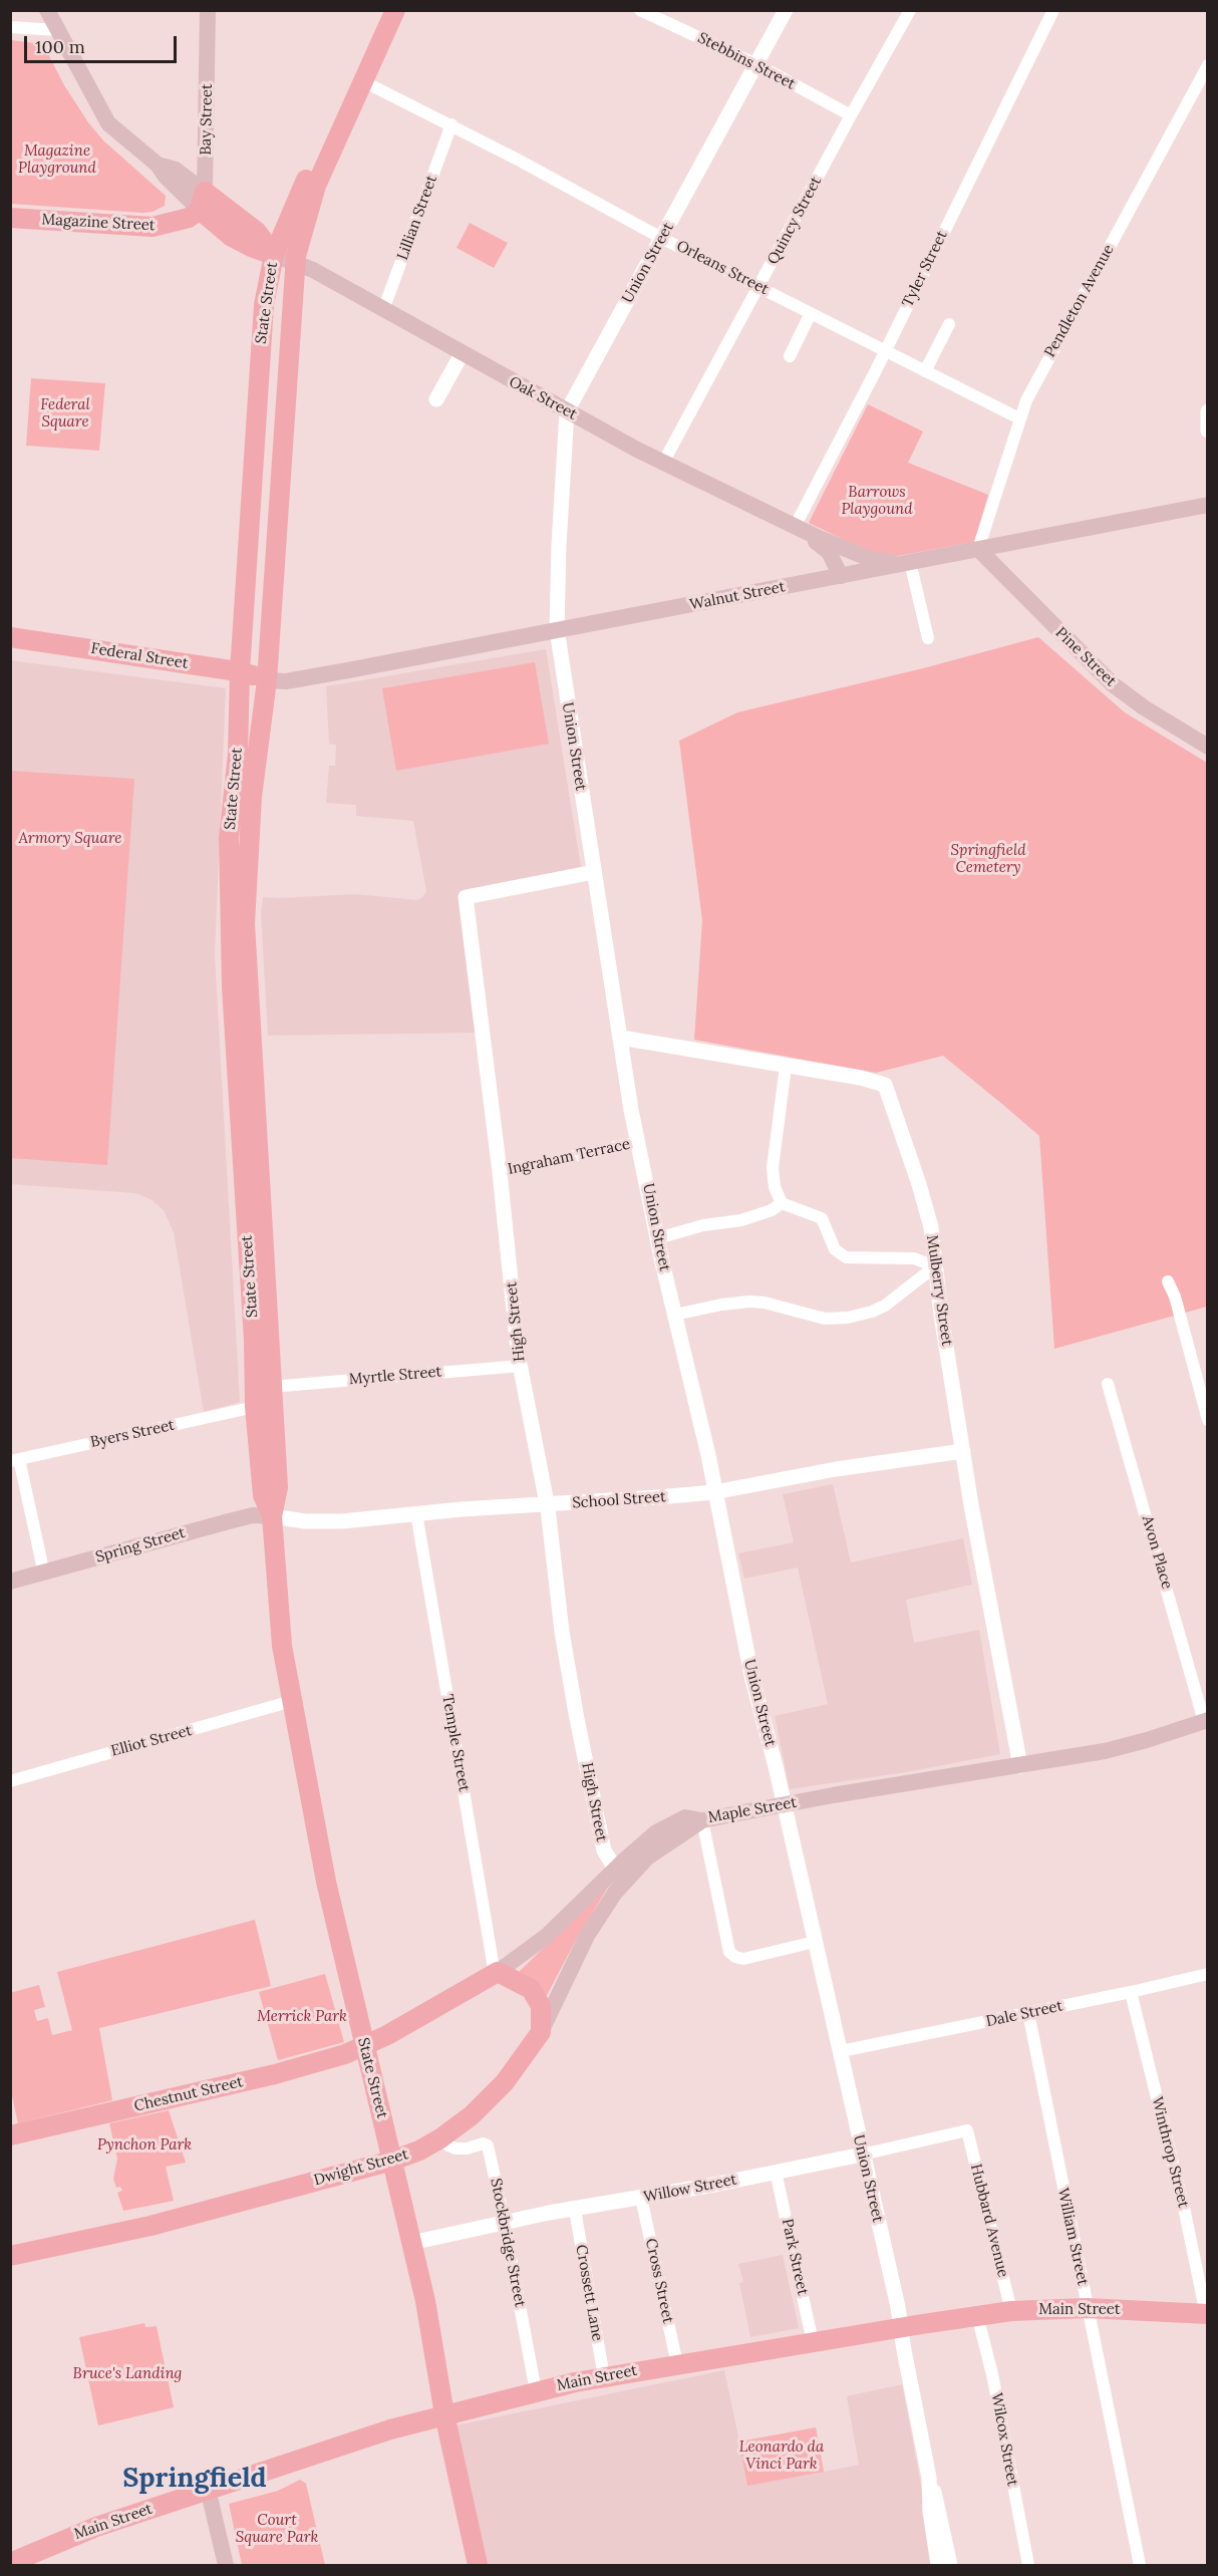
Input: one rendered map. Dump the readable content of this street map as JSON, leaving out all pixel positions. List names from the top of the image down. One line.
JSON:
{"streets":{"main road":["Bay Street","Magazine Street","State Street","Oak Street","Walnut Street","Federal Street","Pine Street","Spring Street","Maple Street","Chestnut Street","Dwight Street","Main Street"],"street":["Stebbins Street","Lillian Street","Quincy Street","Union Street","Orleans Street","Tyler Street","Pendleton Avenue","Ingraham Terrace","Mulberry Street","High Street","Myrtle Street","Byers Street","School Street","Avon Place","Elliot Street","Temple Street","Dale Street","Winthrop Street","Willow Street","Hubbard Avenue","William Street","Stockbridge Street","Park Street","Cross Street","Crossett Lane","Wilcox Street"]},"crossings":[["Stebbins Street","Quincy Street"],["Stebbins Street","Union Street"],["Bay Street","Magazine Street"],["Lillian Street","Orleans Street"],["Lillian Street","Oak Street"],["Quincy Street","Orleans Street"],["Quincy Street","Oak Street"],["Union Street","Orleans Street"],["Union Street","Oak Street"],["Union Street","Walnut Street"],["Union Street","Ingraham Terrace"],["Union Street","Mulberry Street"],["Union Street","High Street"],["Union Street","School Street"],["Union Street","Maple Street"],["Union Street","Dale Street"],["Union Street","Willow Street"],["Union Street","Main Street"],["Orleans Street","Tyler Street"],["Orleans Street","Pendleton Avenue"],["Orleans Street","State Street"],["Tyler Street","Oak Street"],["Pendleton Avenue","Walnut Street"],["Pendleton Avenue","Pine Street"],["State Street","Oak Street"],["State Street","Walnut Street"],["State Street","Federal Street"],["State Street","Myrtle Street"],["State Street","Byers Street"],["State Street","School Street"],["State Street","Spring Street"],["State Street","Elliot Street"],["State Street","Maple Street"],["State Street","Chestnut Street"],["State Street","Dwight Street"],["State Street","Willow Street"],["State Street","Main Street"],["Oak Street","Walnut Street"],["Walnut Street","Federal Street"],["Walnut Street","Pine Street"],["Ingraham Terrace","High Street"],["Mulberry Street","School Street"],["Mulberry Street","Maple Street"],["High Street","Myrtle Street"],["High Street","School Street"],["High Street","Maple Street"],["School Street","Spring Street"],["School Street","Temple Street"],["Avon Place","Maple Street"],["Temple Street","Maple Street"],["Maple Street","Chestnut Street"],["Maple Street","Dwight Street"],["Dale Street","Winthrop Street"],["Dale Street","William Street"],["Winthrop Street","Main Street"],["Dwight Street","Stockbridge Street"],["Willow Street","Hubbard Avenue"],["Willow Street","Stockbridge Street"],["Willow Street","Park Street"],["Willow Street","Cross Street"],["Willow Street","Crossett Lane"],["Hubbard Avenue","Main Street"],["William Street","Main Street"],["Stockbridge Street","Main Street"],["Park Street","Main Street"],["Cross Street","Main Street"],["Crossett Lane","Main Street"],["Main Street","Wilcox Street"]],"districts":["Springfield"],"parks":["Magazine Playground","Federal Square","Barrows Playgound","Armory Square","Springfield Cemetery","Merrick Park","Pynchon Park","Bruce's Landing","Leonardo da Vinci Park","Court Square Park"],"scale_bar":"100 m"}
